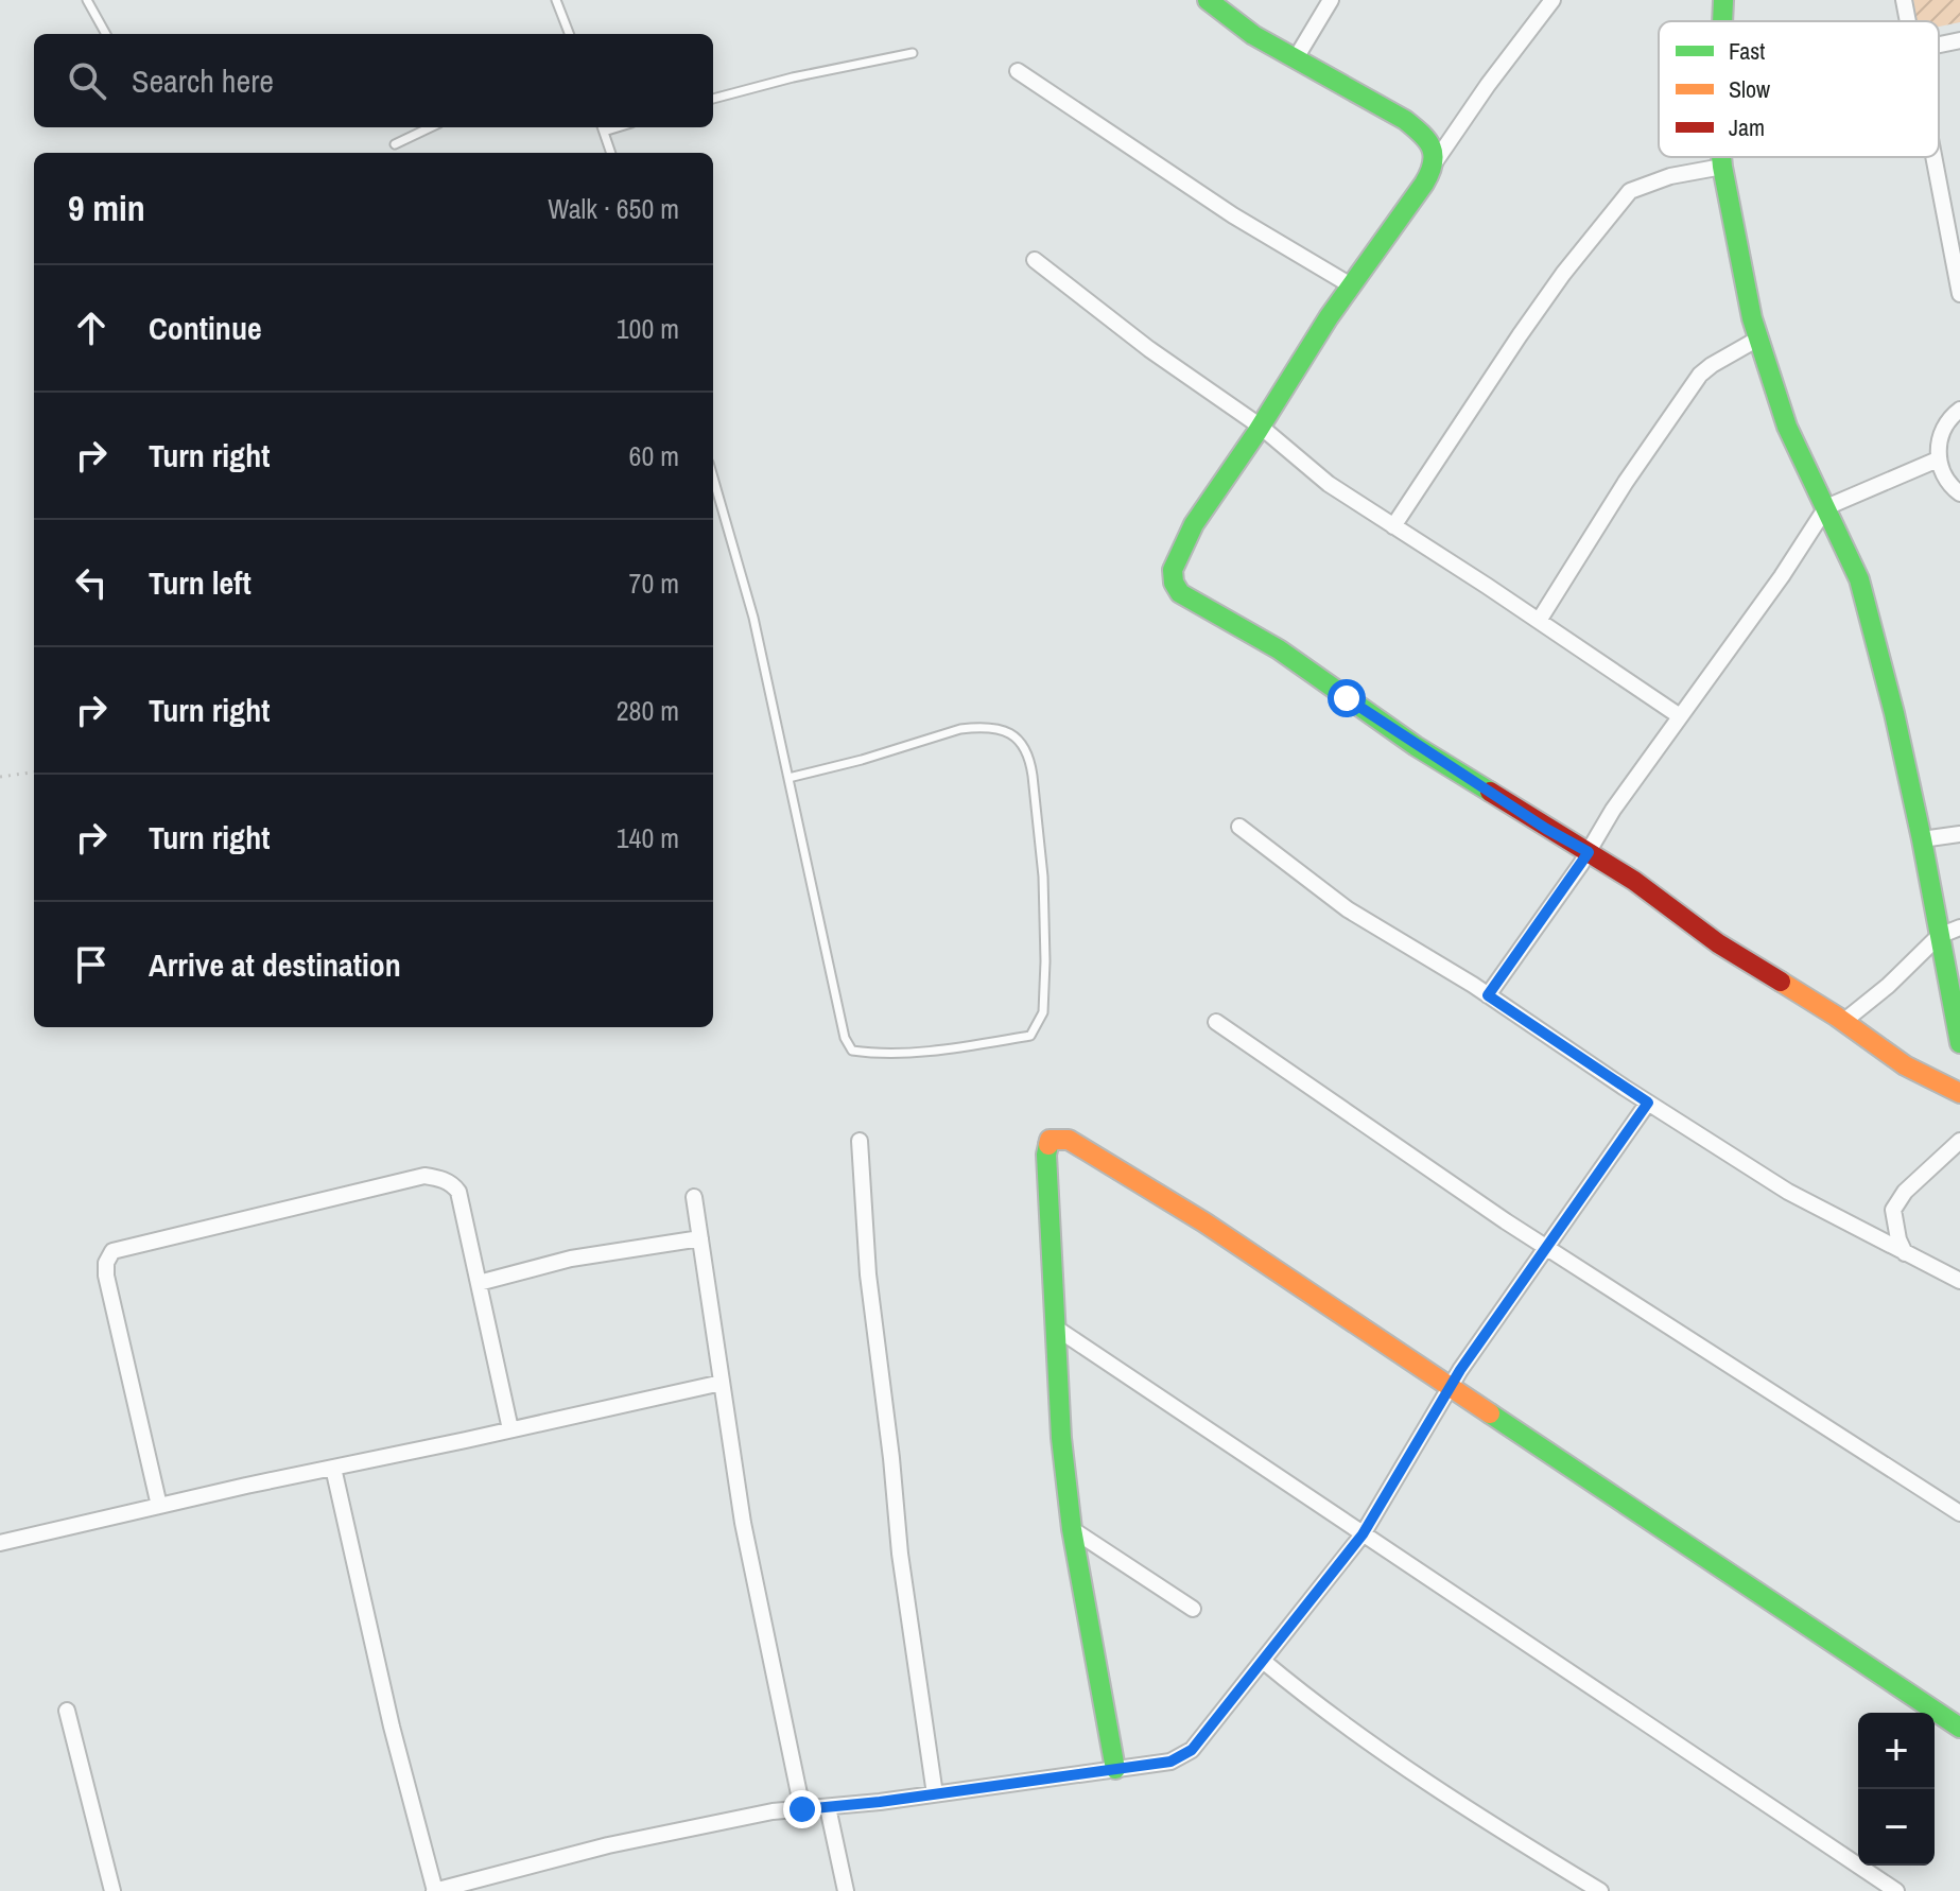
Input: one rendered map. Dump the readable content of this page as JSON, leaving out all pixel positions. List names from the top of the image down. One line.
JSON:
{"legend":["Fast","Slow","Jam"],"page":{"search":"Search here","heading":["9 min","Walk · 650 m"],"list":[["Continue","100 m"],["Turn right","60 m"],["Turn left","70 m"],["Turn right","280 m"],["Turn right","140 m"],"Arrive at destination"],"map_buttons":["+","−"]}}
